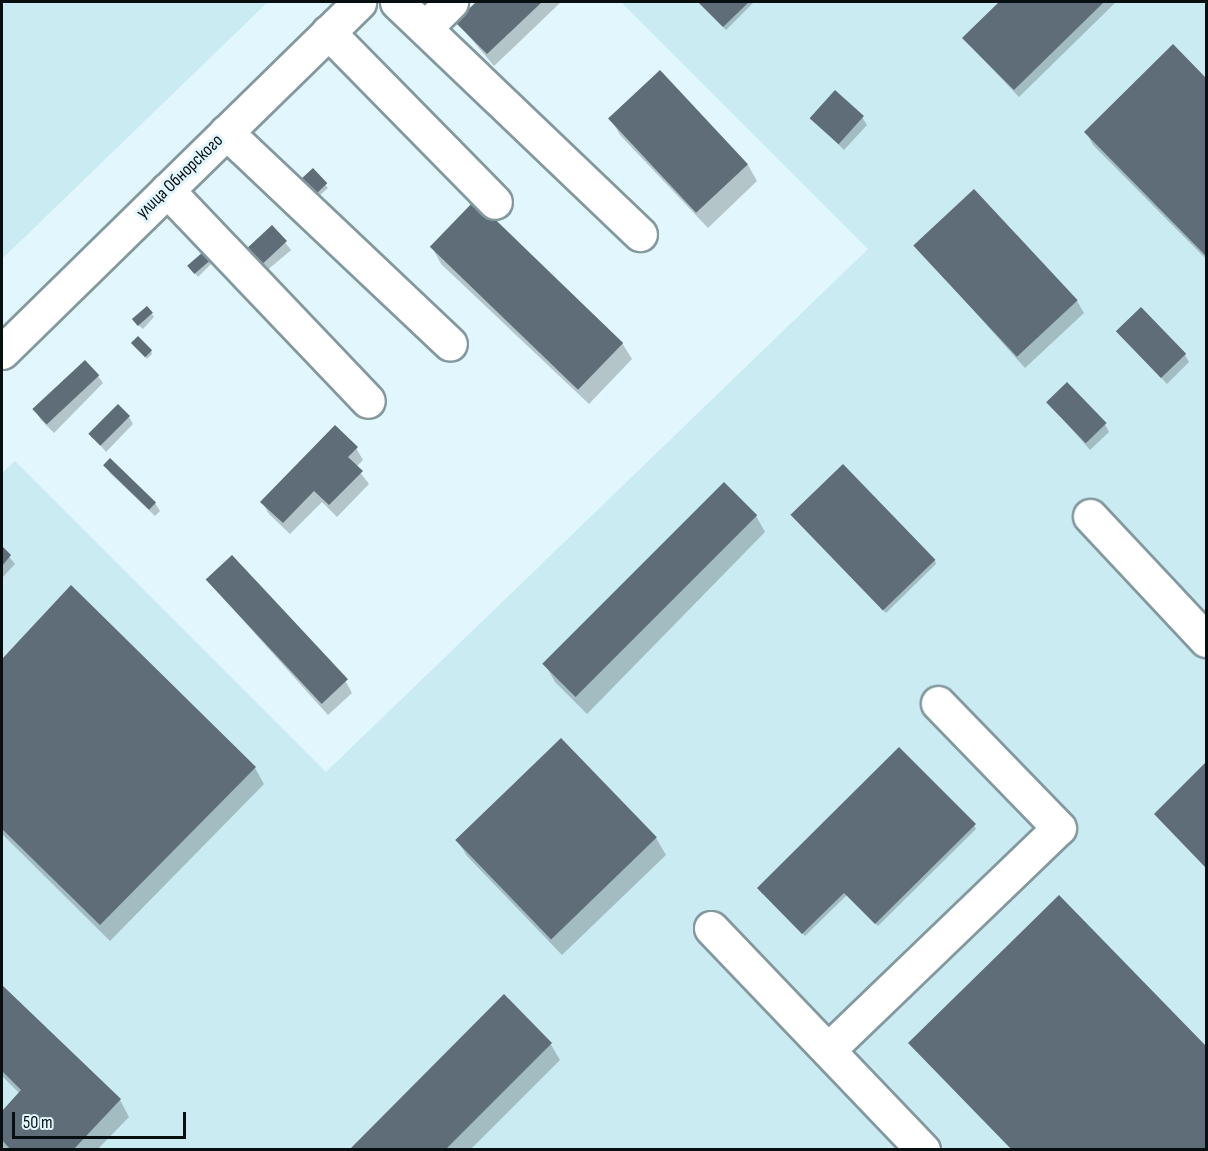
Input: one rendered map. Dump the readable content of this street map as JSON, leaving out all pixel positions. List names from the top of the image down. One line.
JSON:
{"streets":{"street":["улица Обнорского"]},"scale_bar":"50 m"}
